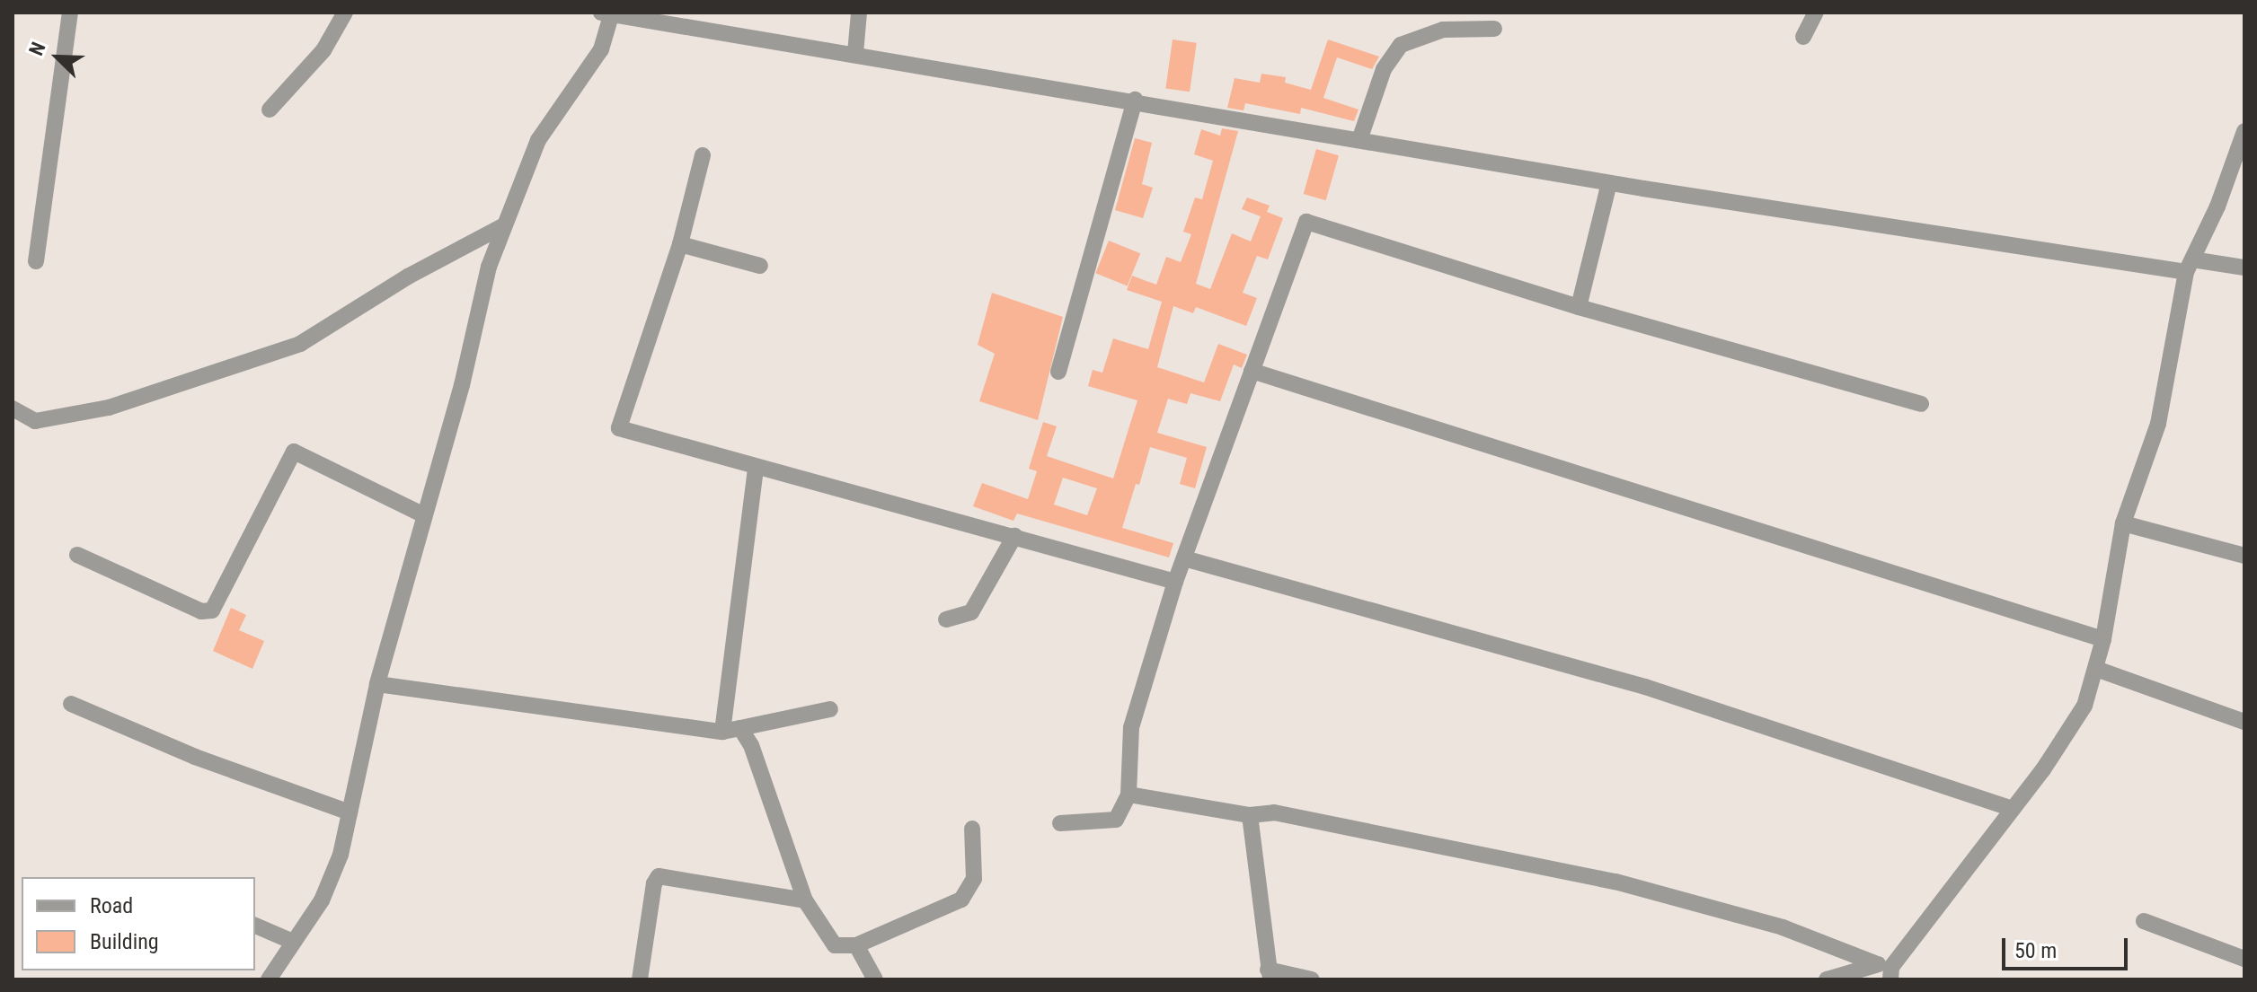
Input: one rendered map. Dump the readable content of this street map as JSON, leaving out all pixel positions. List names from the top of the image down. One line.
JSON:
{"legend":["Road","Building"],"scale_bar":"50 m","north":"top left"}
